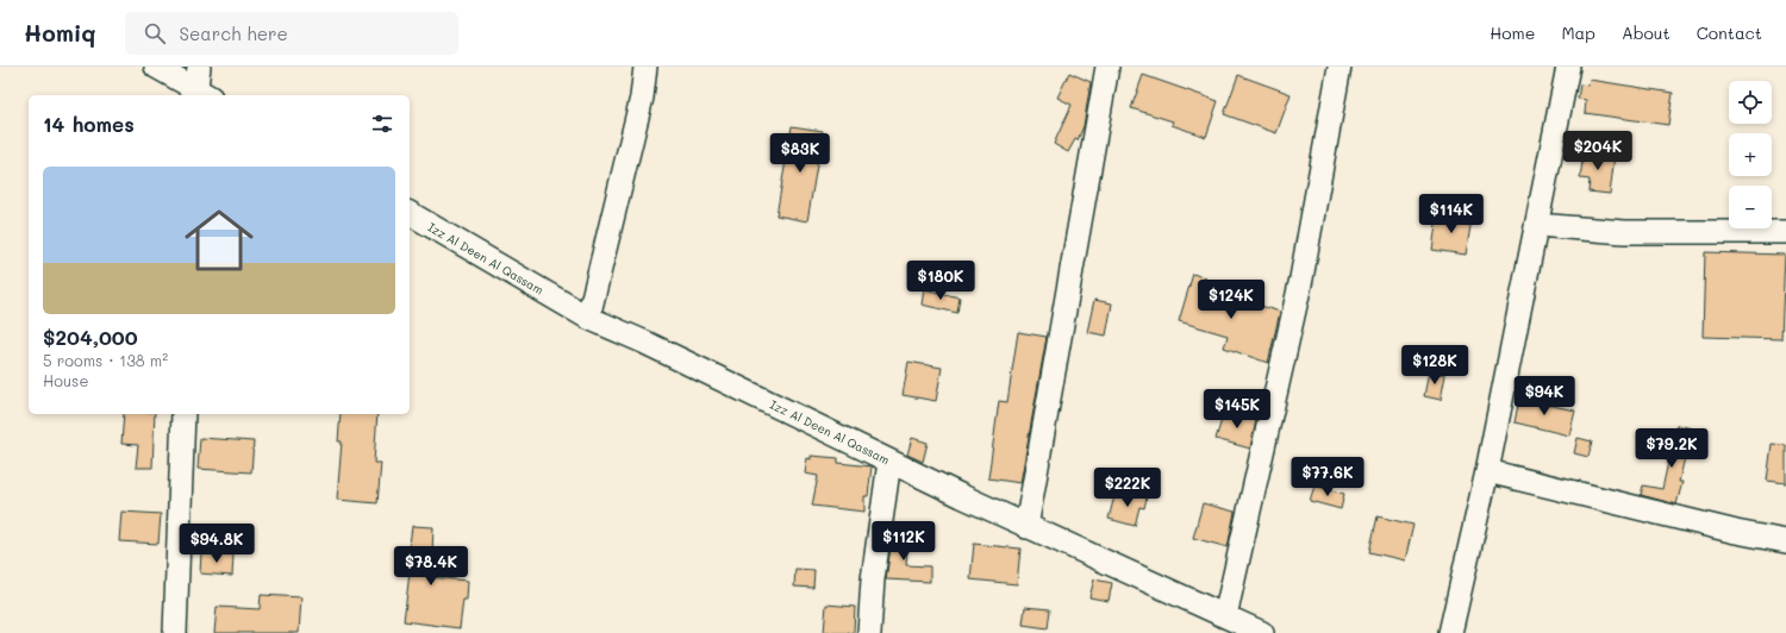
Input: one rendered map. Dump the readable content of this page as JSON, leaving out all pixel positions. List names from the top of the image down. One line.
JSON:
{"streets":{"street":["Izz Al Deen Al Qassam"]},"page":{"header":"Homiq","search":"Search here","nav":["Home","Map","About","Contact"],"map_buttons":["+","−"],"heading":"14 homes","price":["$204K","$83K","$114K","$180K","$124K","$128K","$94K","$145K","$79.2K","$77.6K","$222K","$112K","$94.8K","$78.4K"],"list":[{"name":"$204,000","note":"5 rooms · 138 m² · House"}]}}
